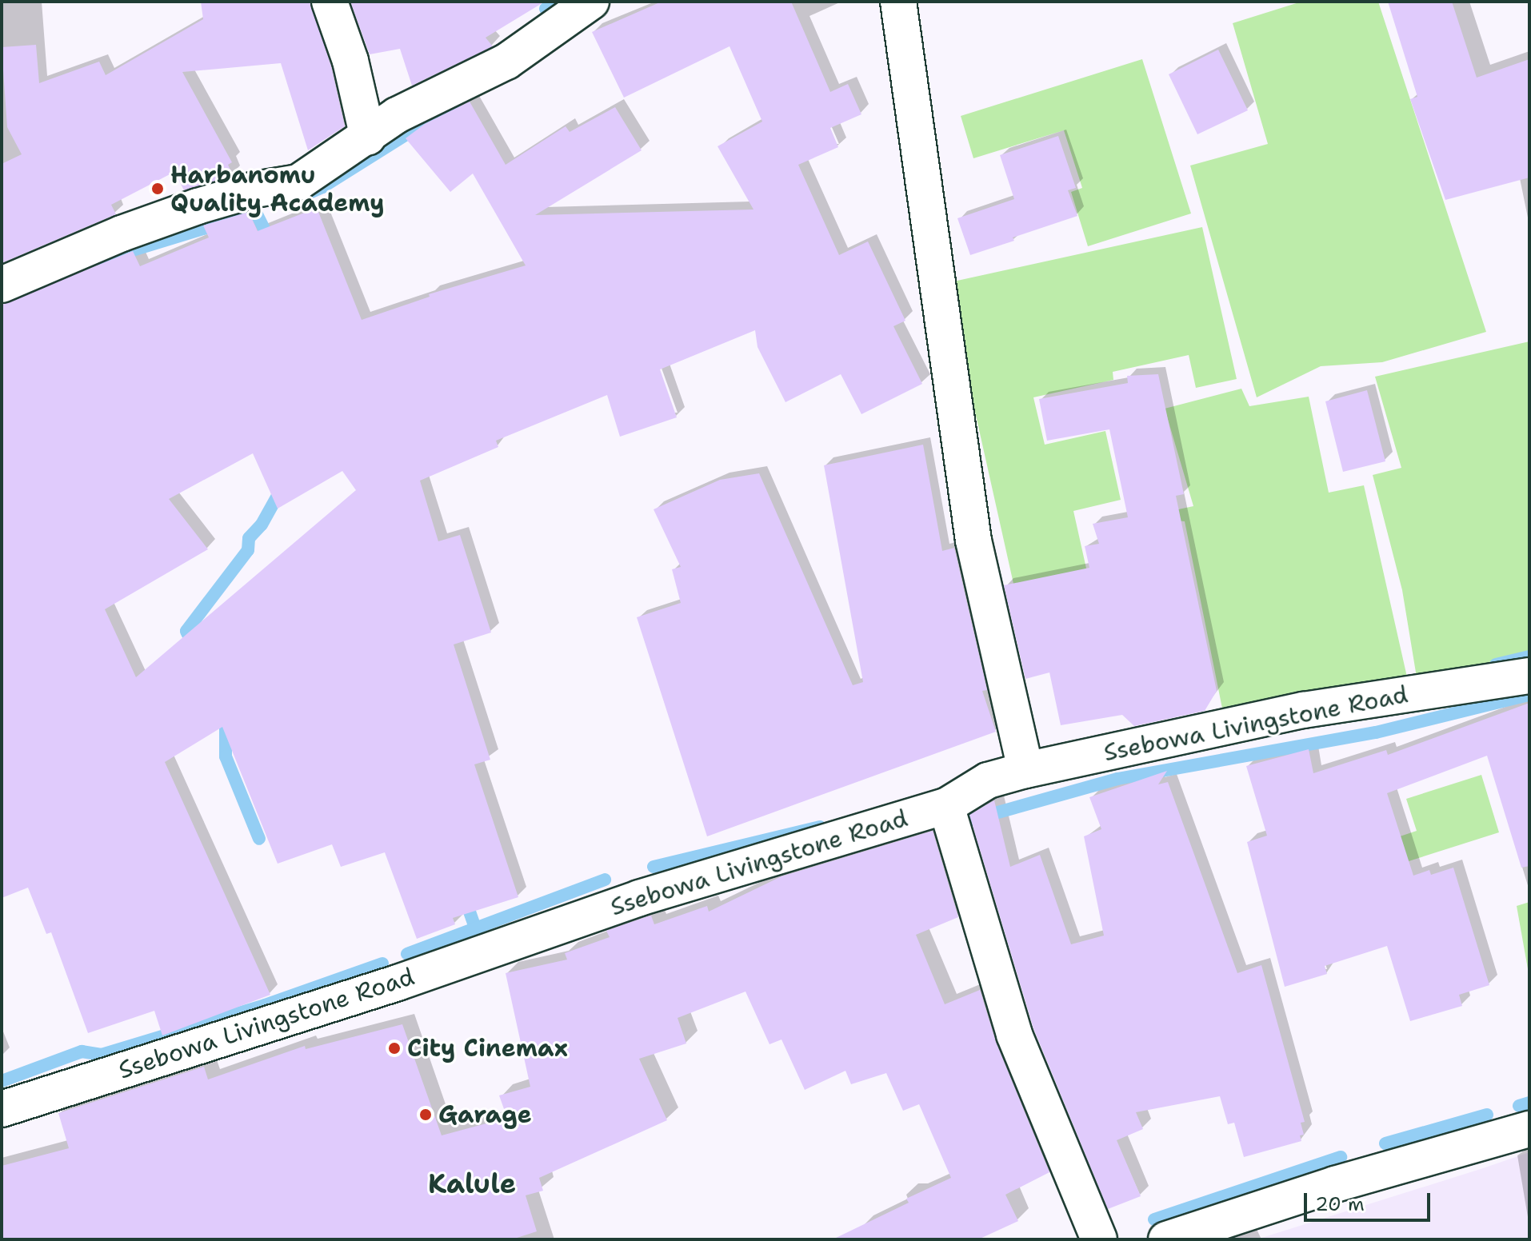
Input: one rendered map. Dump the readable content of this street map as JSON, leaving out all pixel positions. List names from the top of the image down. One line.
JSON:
{"streets":{"street":["Ssebowa Livingstone Road"]},"districts":["Kalule"],"places":["Harbanomu Quality Academy","City Cinemax","Garage"],"scale_bar":"20 m"}
